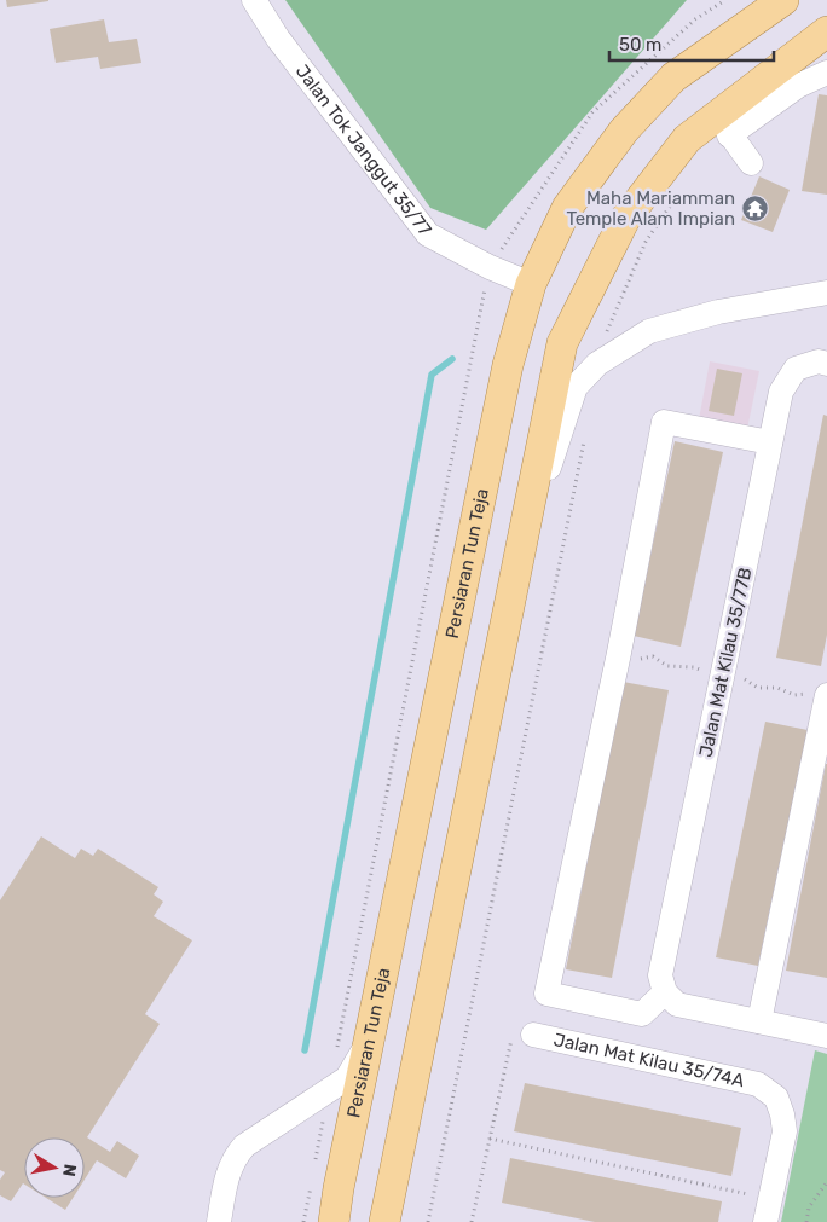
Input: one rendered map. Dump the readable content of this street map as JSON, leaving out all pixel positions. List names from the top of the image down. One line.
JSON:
{"streets":{"main road":["Persiaran Tun Teja"],"street":["Jalan Tok Janggut 35/77","Jalan Mat Kilau 35/77B","Jalan Mat Kilau 35/74A"]},"crossings":[["Jalan Tok Janggut 35/77","Persiaran Tun Teja"]],"places":{"temple":["Maha Mariamman Temple Alam Impian"]},"scale_bar":"50 m","north":"right"}
